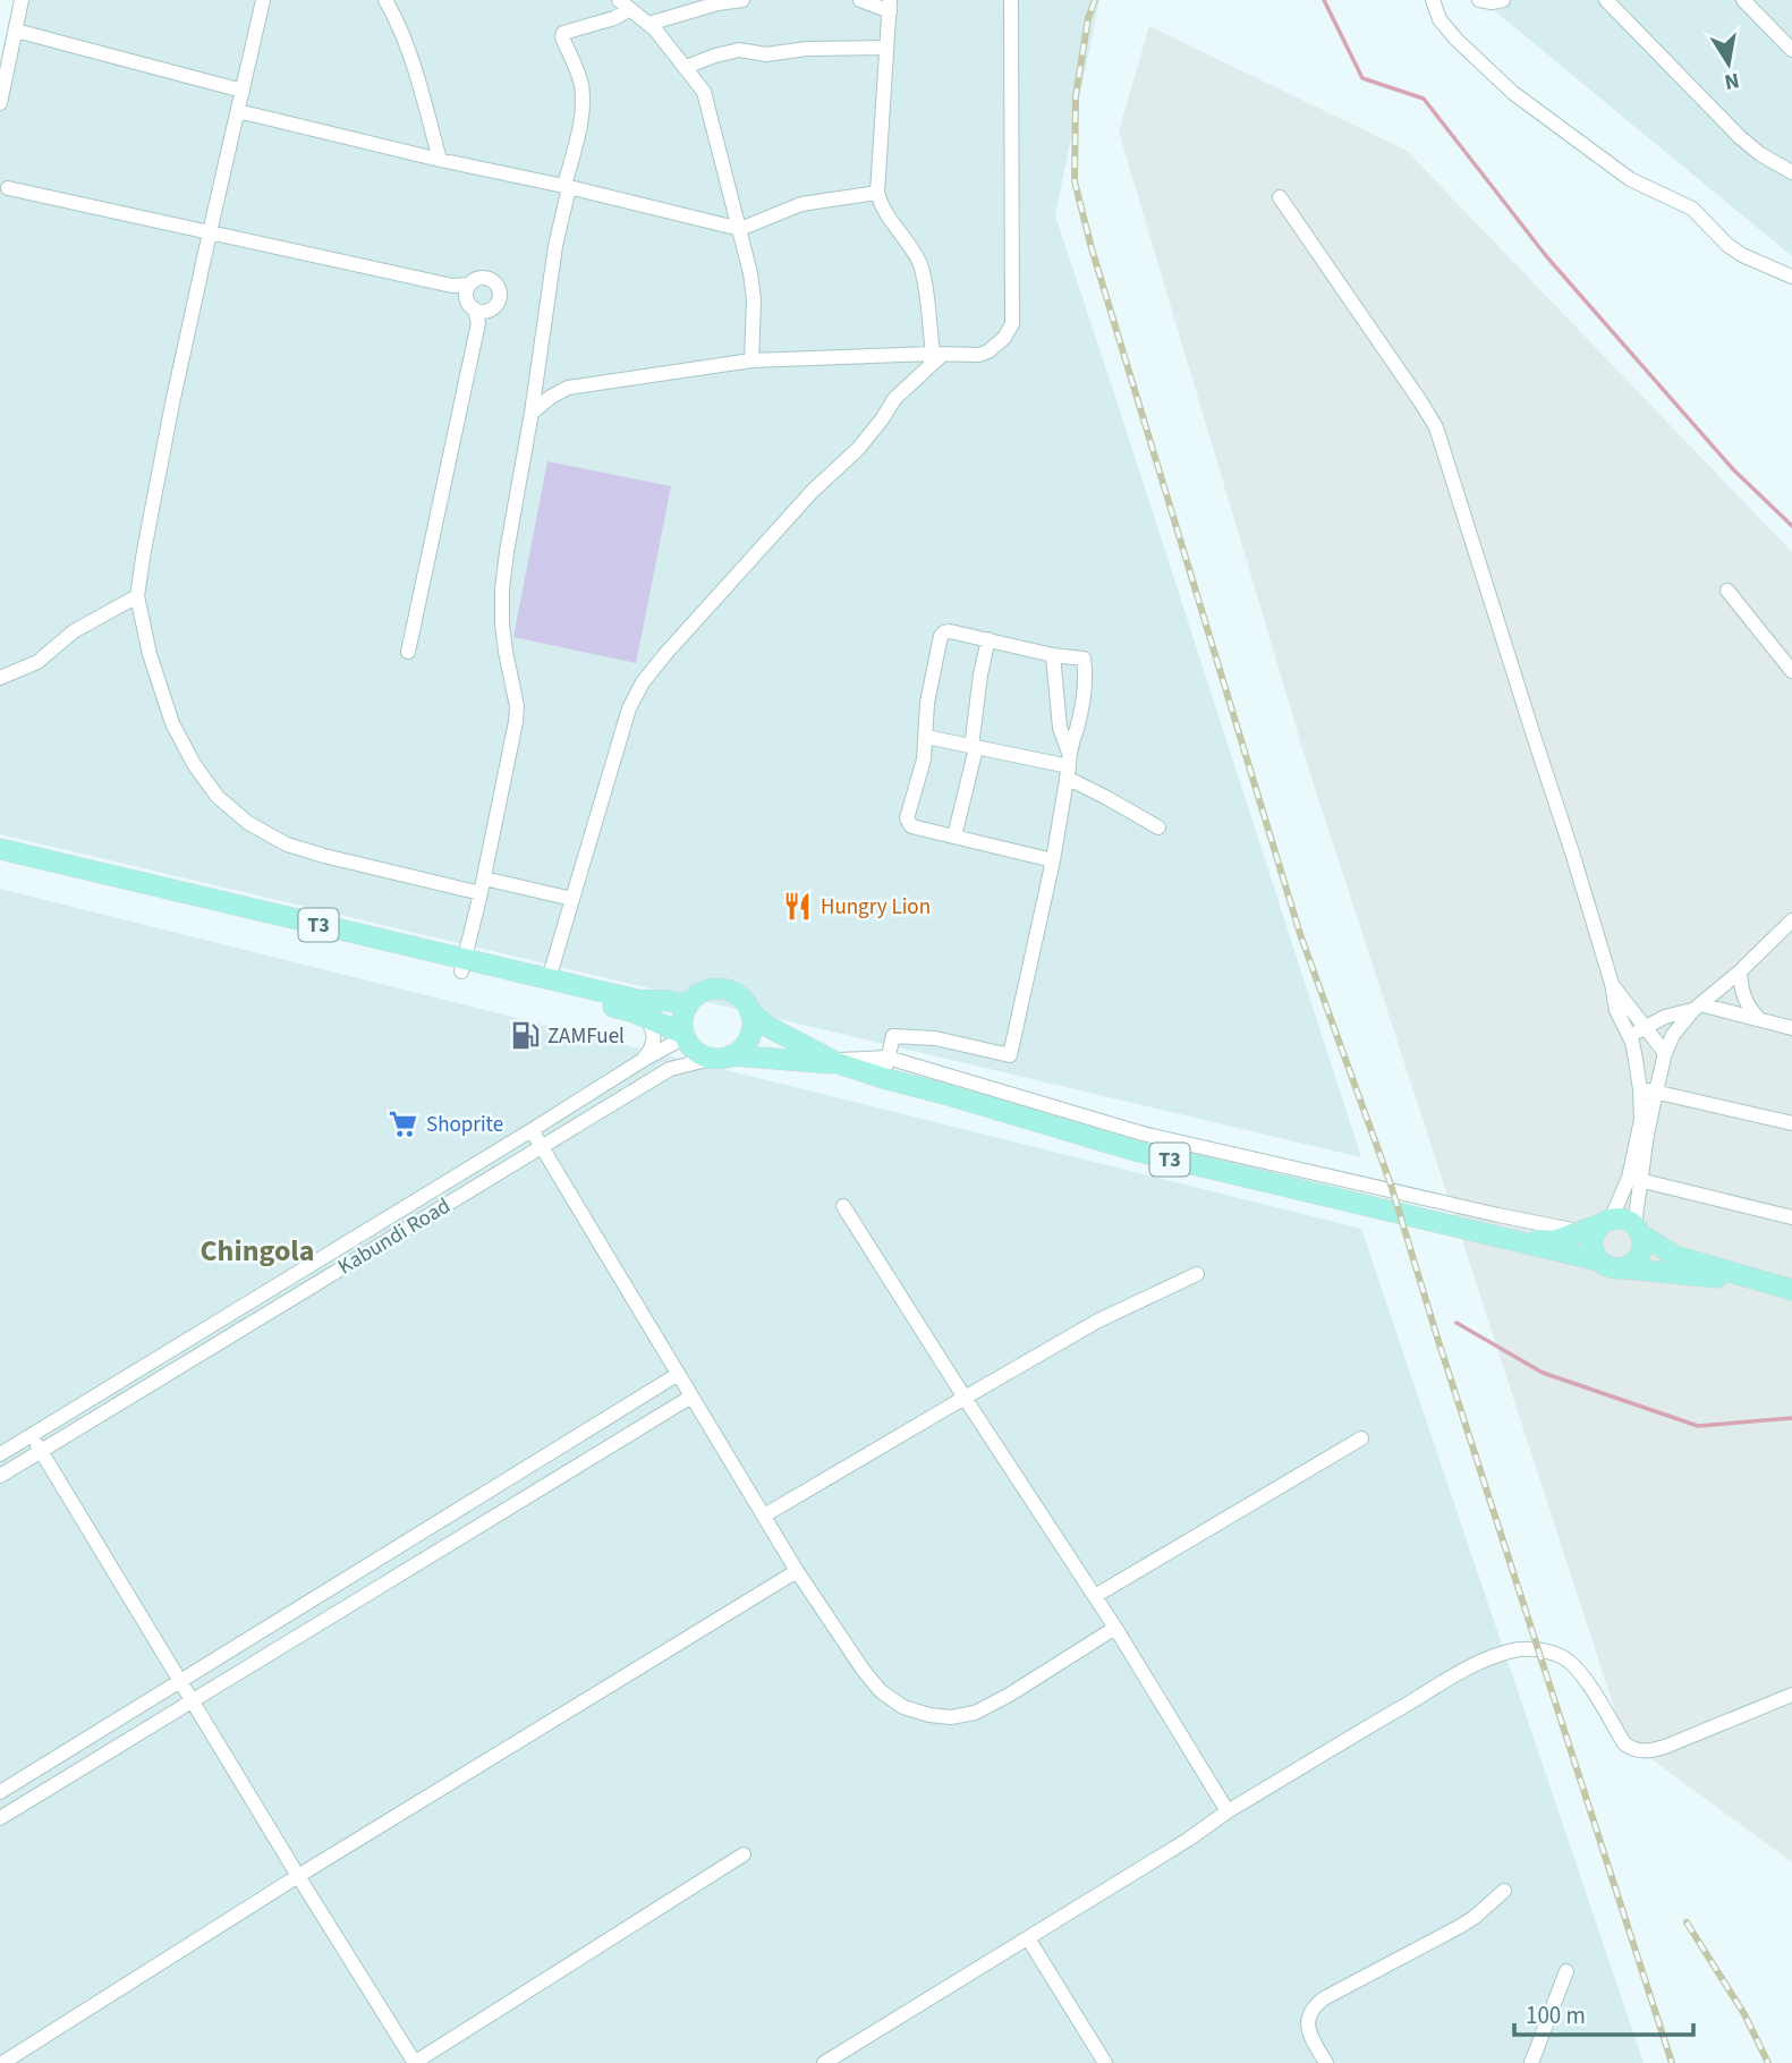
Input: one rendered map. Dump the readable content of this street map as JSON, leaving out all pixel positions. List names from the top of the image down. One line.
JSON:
{"streets":{"highway":["T3"],"street":["Kabundi Road"]},"crossings":[["T3","Kabundi Road"]],"districts":["Chingola"],"places":{"restaurant":["Hungry Lion"],"fuel station":["ZAMFuel"],"supermarket":["Shoprite"]},"scale_bar":"100 m","north":"bottom"}
